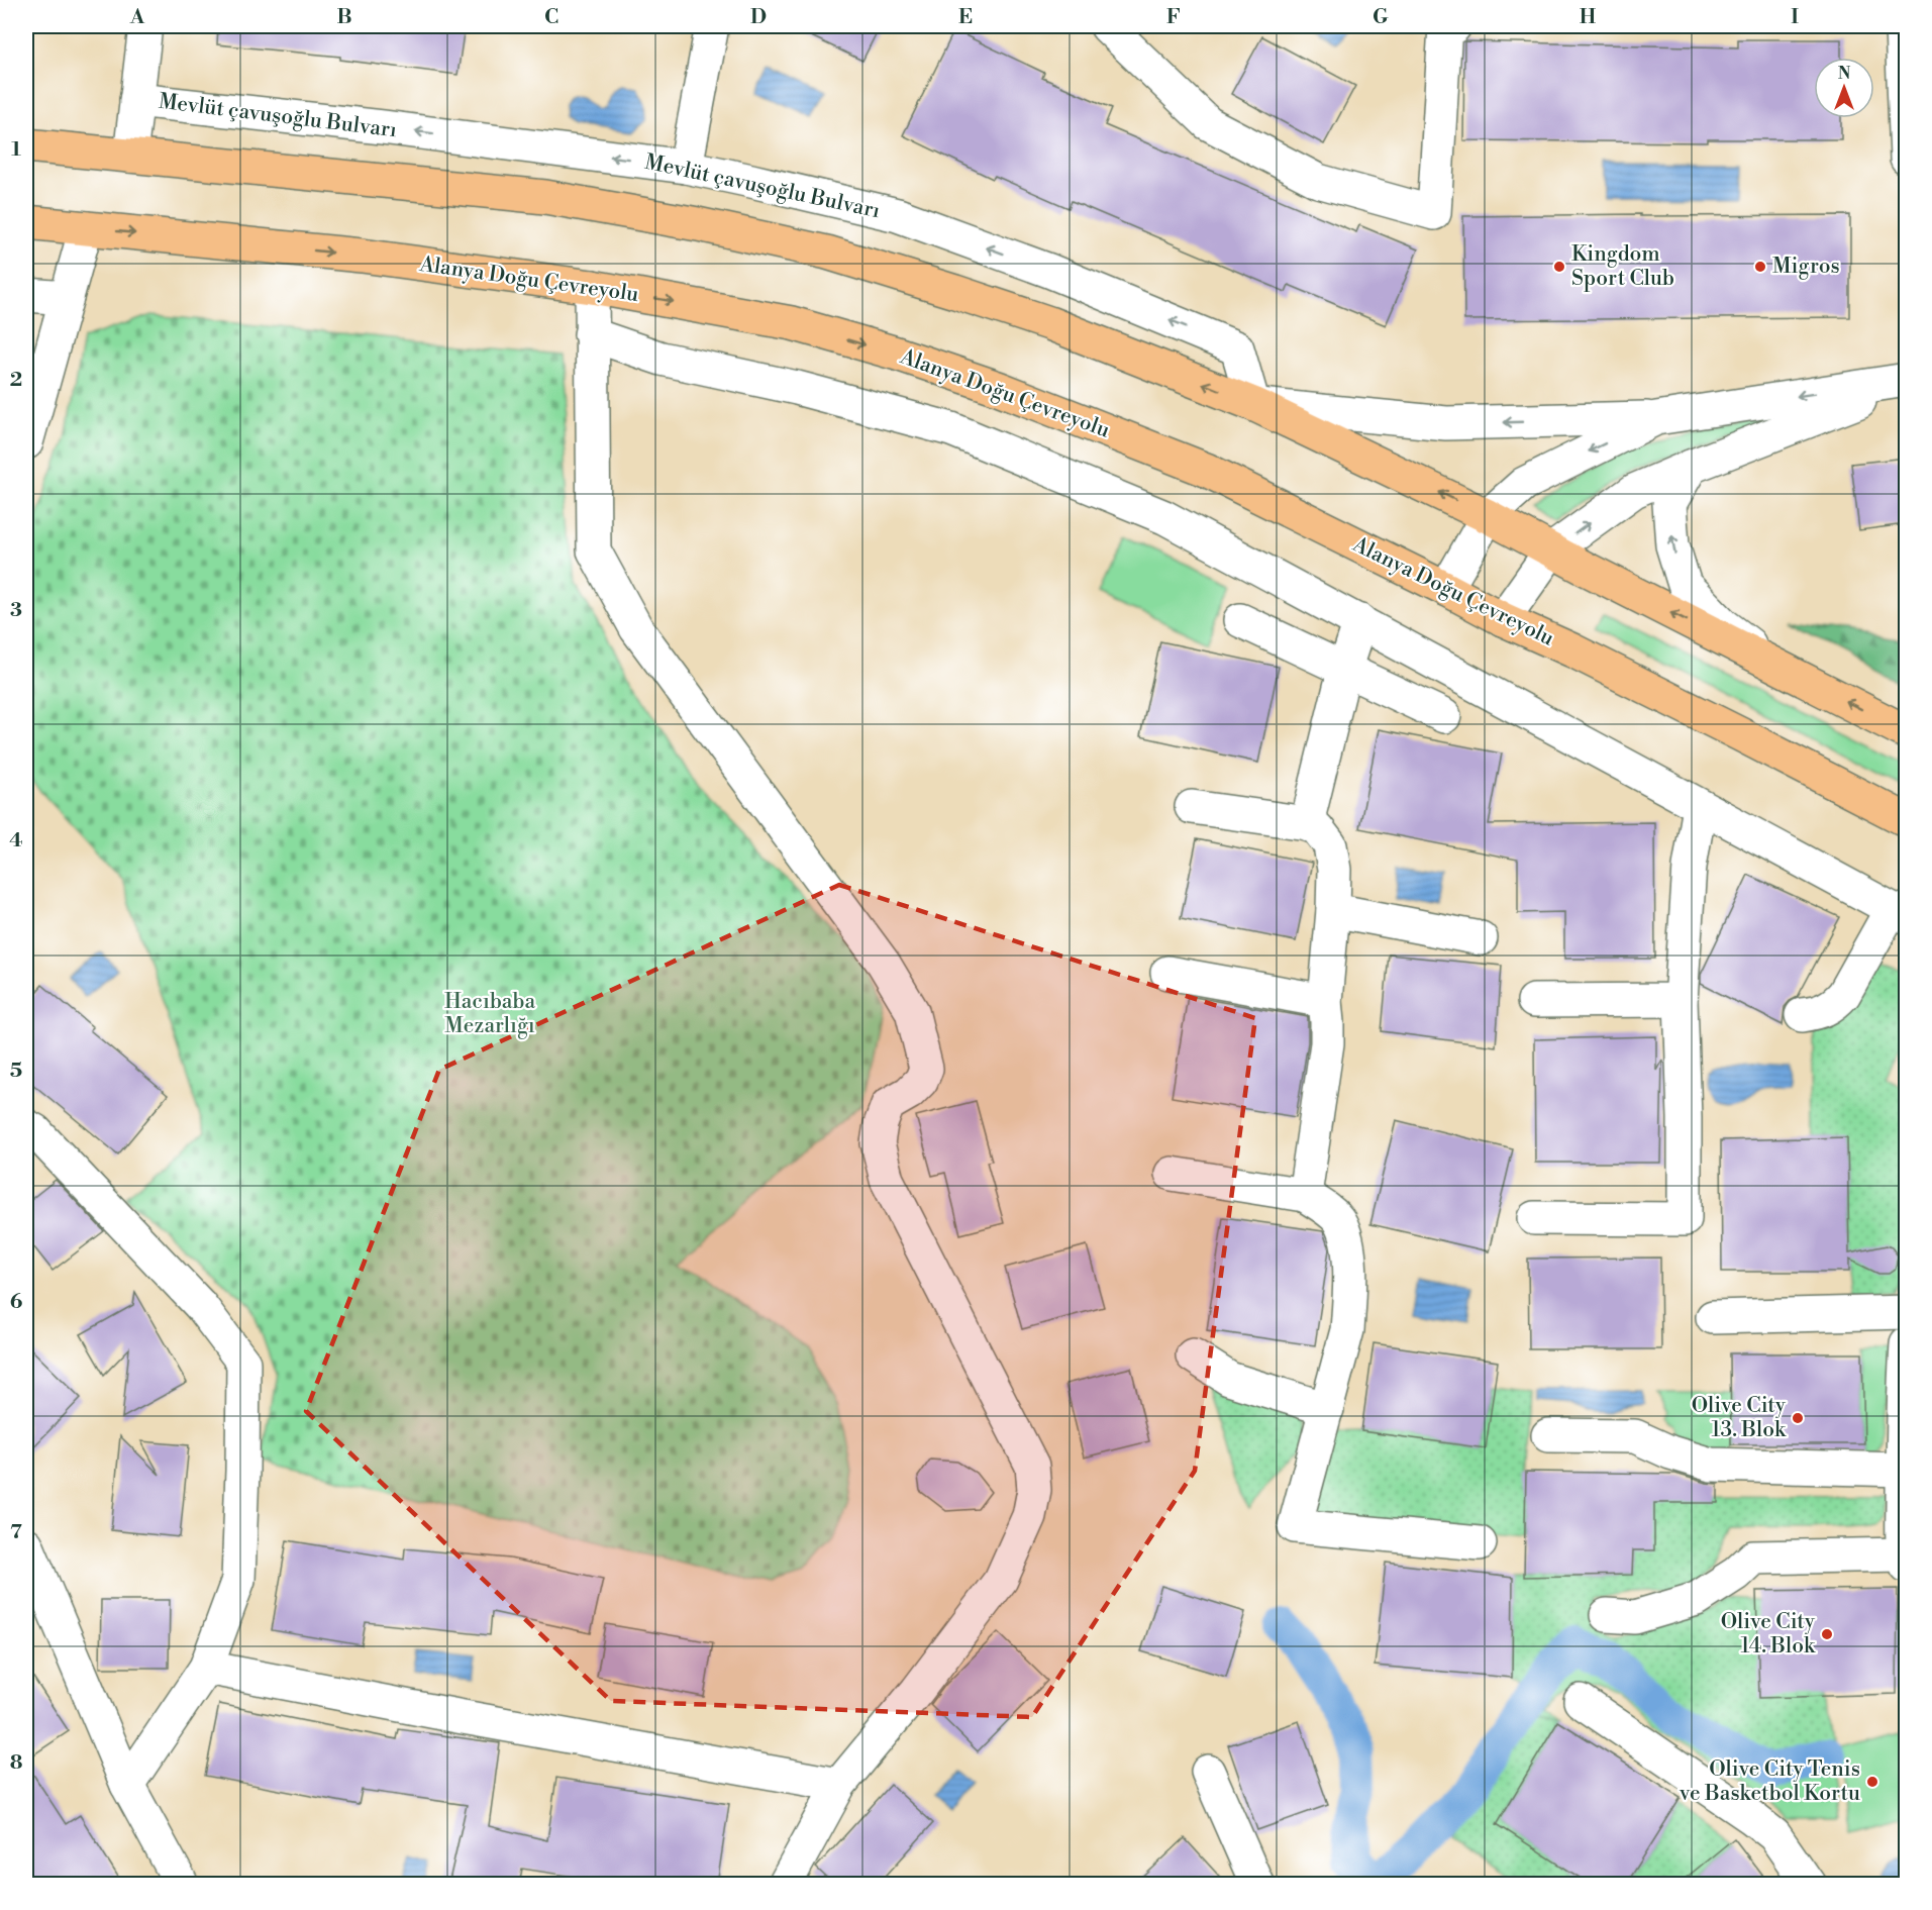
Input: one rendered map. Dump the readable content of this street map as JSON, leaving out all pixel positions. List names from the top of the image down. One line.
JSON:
{"streets":{"highway":["Alanya Doğu Çevreyolu"],"street":["Mevlüt çavuşoğlu Bulvarı"]},"parks":["Hacıbaba Mezarlığı"],"places":["Kingdom Sport Club","Migros","Olive City 13. Blok","Olive City 14. Blok","Olive City Tenis ve Basketbol Kortu"],"north":"top","grid":{"columns":["A","B","C","D","E","F","G","H","I"],"rows":["1","2","3","4","5","6","7","8"]}}
